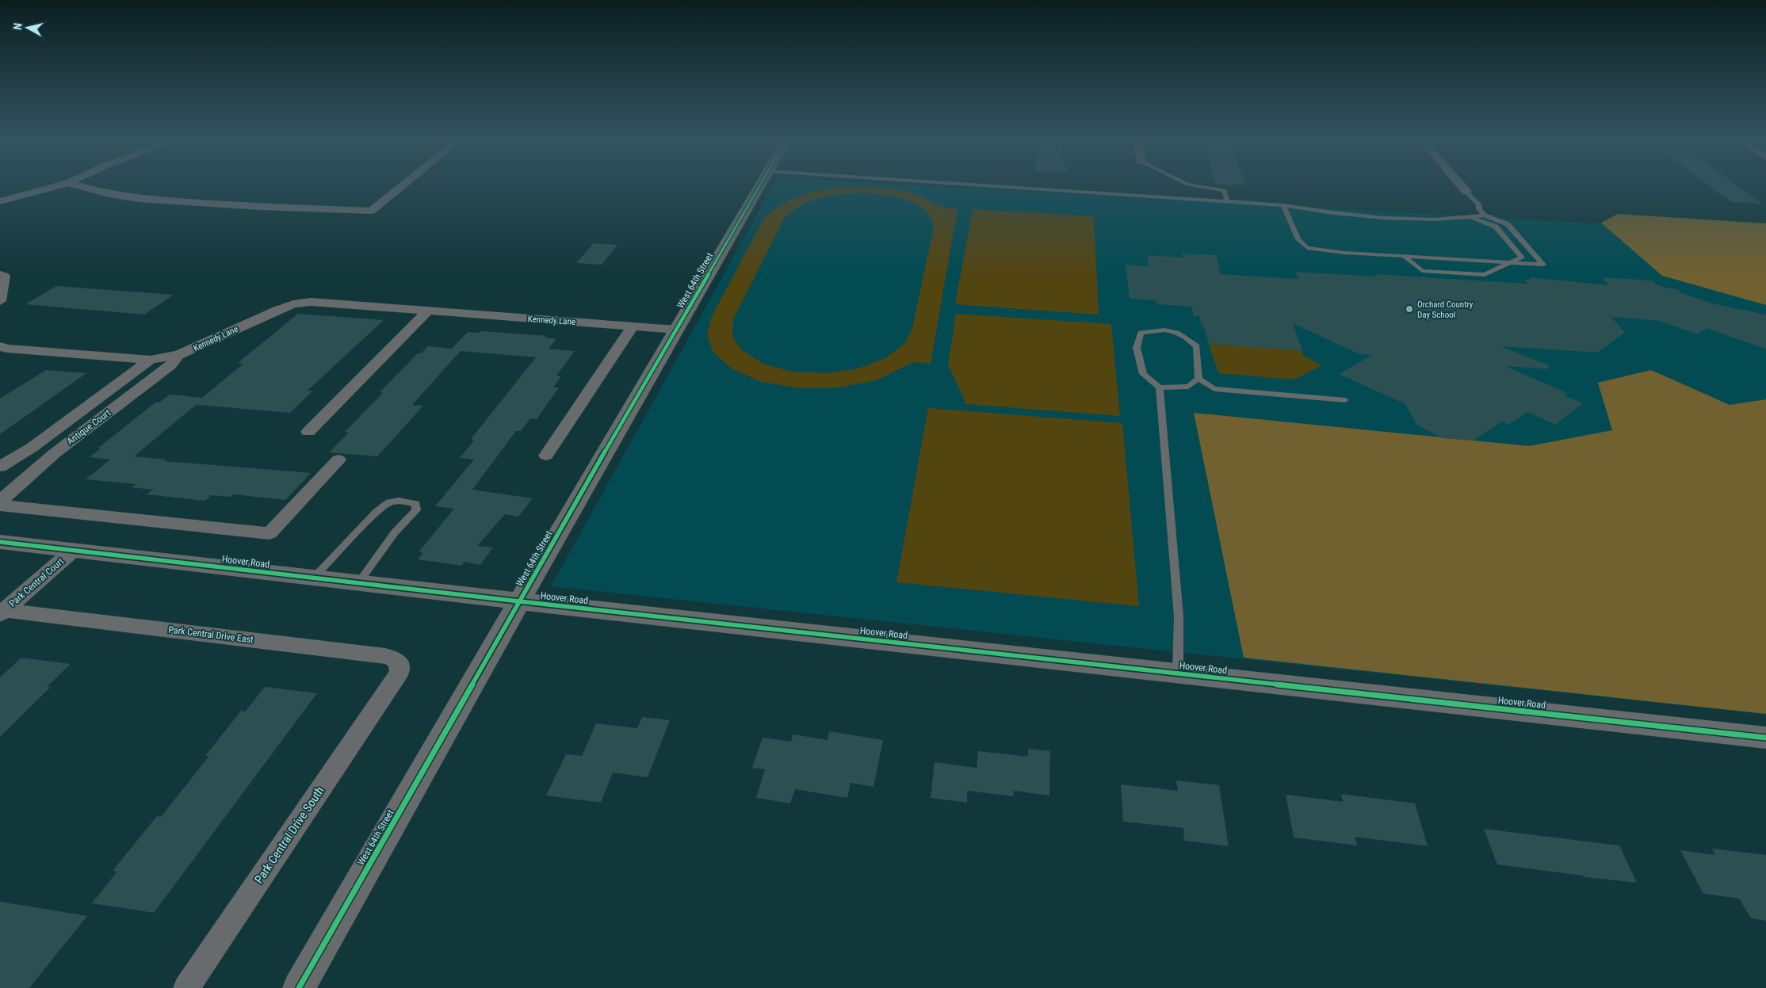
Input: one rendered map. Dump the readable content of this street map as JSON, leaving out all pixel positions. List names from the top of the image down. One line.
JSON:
{"streets":{"street":["West 64th Street","Kennedy Lane","Antique Court","Hoover Road","Park Central Court","Park Central Drive East","Park Central Drive South"]},"crossings":[["West 64th Street","Kennedy Lane"],["West 64th Street","Hoover Road"],["Kennedy Lane","Antique Court"],["Hoover Road","Park Central Court"],["Park Central Court","Park Central Drive East"],["Park Central Drive East","Park Central Drive South"]],"places":["Orchard Country Day School"],"north":"left"}
